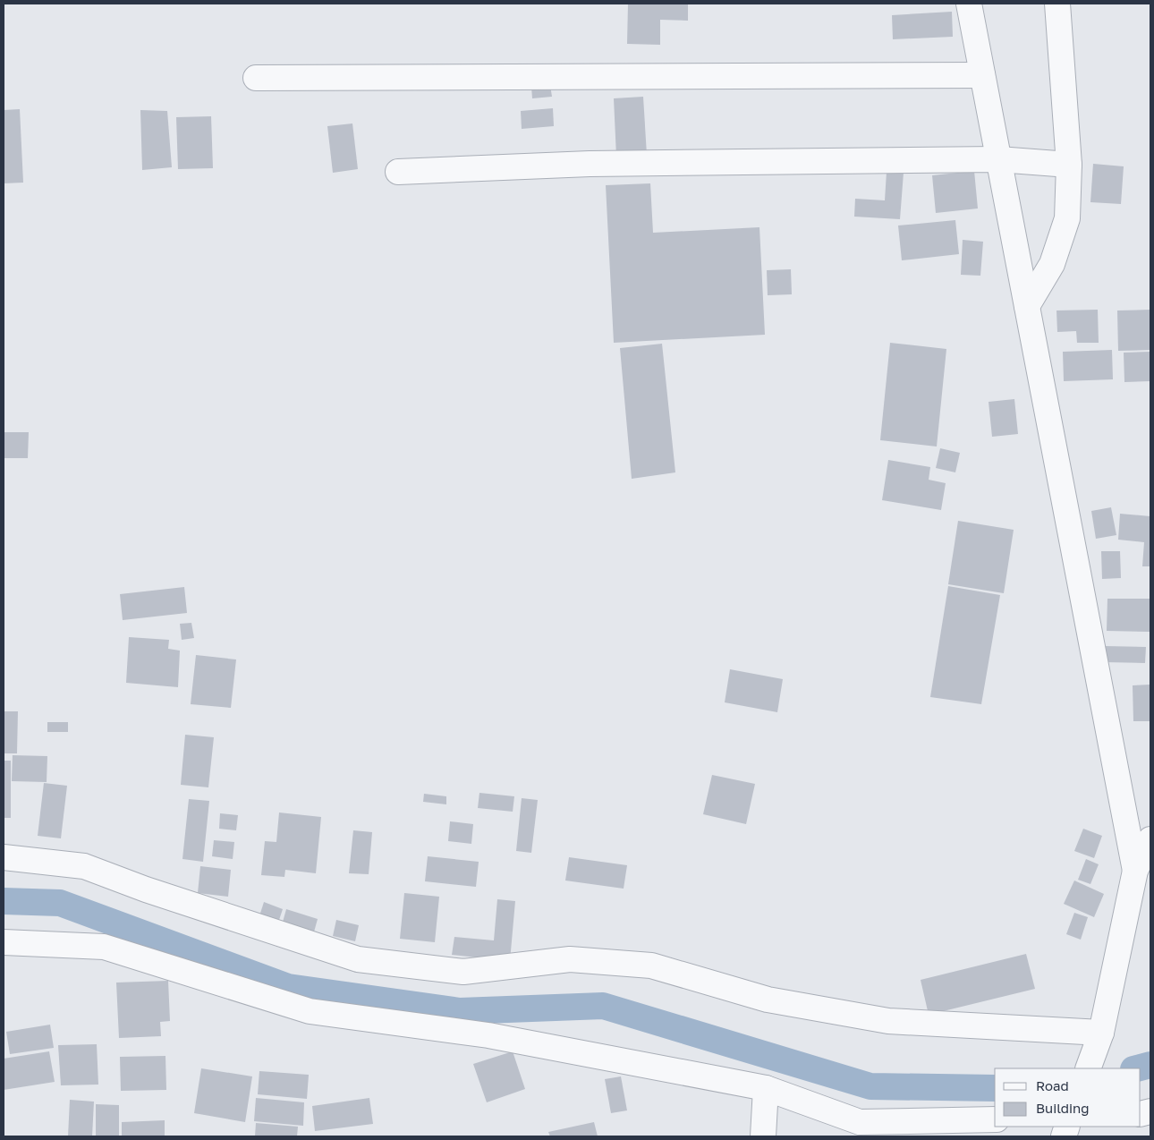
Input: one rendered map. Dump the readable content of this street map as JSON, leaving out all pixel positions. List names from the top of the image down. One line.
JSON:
{"legend":["Road","Building"]}
